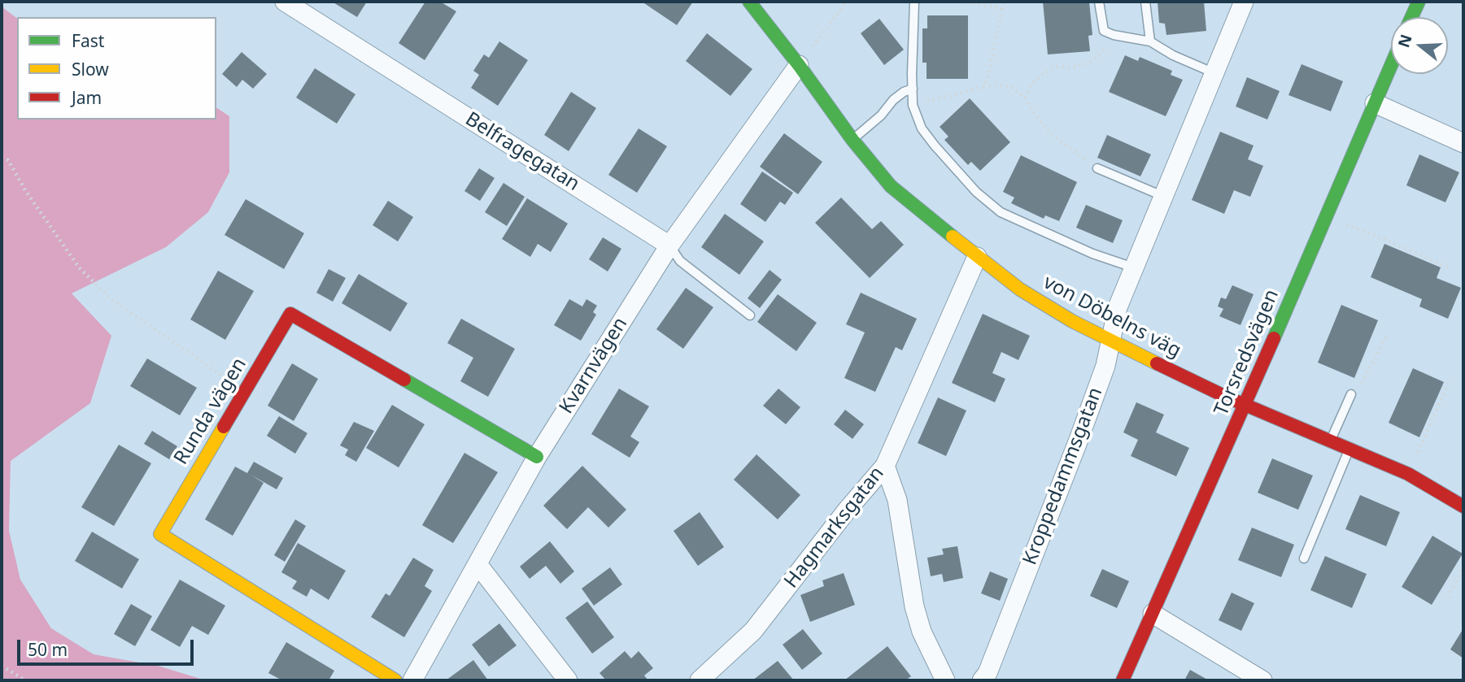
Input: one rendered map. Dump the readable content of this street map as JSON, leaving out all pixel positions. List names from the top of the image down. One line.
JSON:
{"streets":{"street":["Belfragegatan","von Döbelns väg","Torsredsvägen","Kvarnvägen","Runda vägen","Kroppedammsgatan","Hagmarksgatan"]},"crossings":[["Belfragegatan","Kvarnvägen"],["von Döbelns väg","Torsredsvägen"],["von Döbelns väg","Kvarnvägen"],["von Döbelns väg","Kroppedammsgatan"],["von Döbelns väg","Hagmarksgatan"],["Kvarnvägen","Runda vägen"]],"legend":["Fast","Slow","Jam"],"scale_bar":"50 m","north":"left"}
